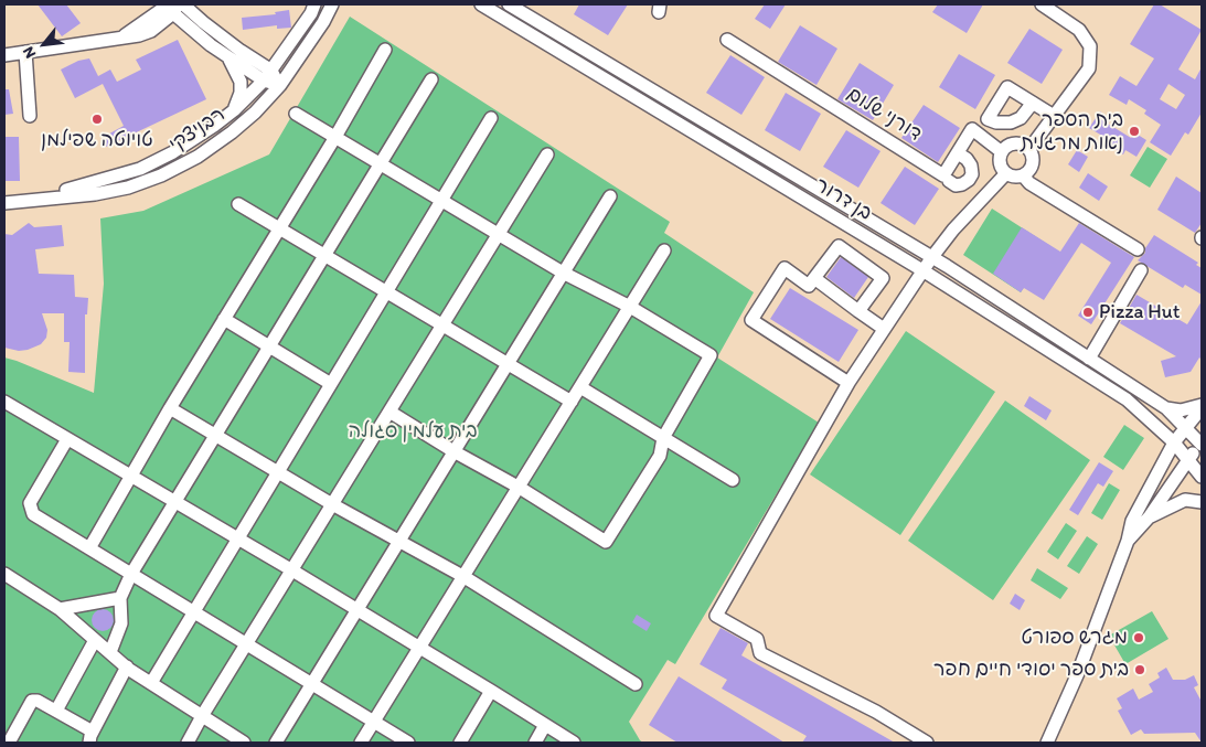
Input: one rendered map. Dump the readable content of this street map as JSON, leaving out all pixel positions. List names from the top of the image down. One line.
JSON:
{"streets":{"street":["דורני שלום","רבניצקי","בן דרור"]},"parks":["בית עלמין סגולה"],"places":["טויוטה שפילמן","בית הספר נאות מרגלית","Pizza Hut","מגרש ספורט","בית ספר יסודי חיים חפר"],"north":"bottom left"}
